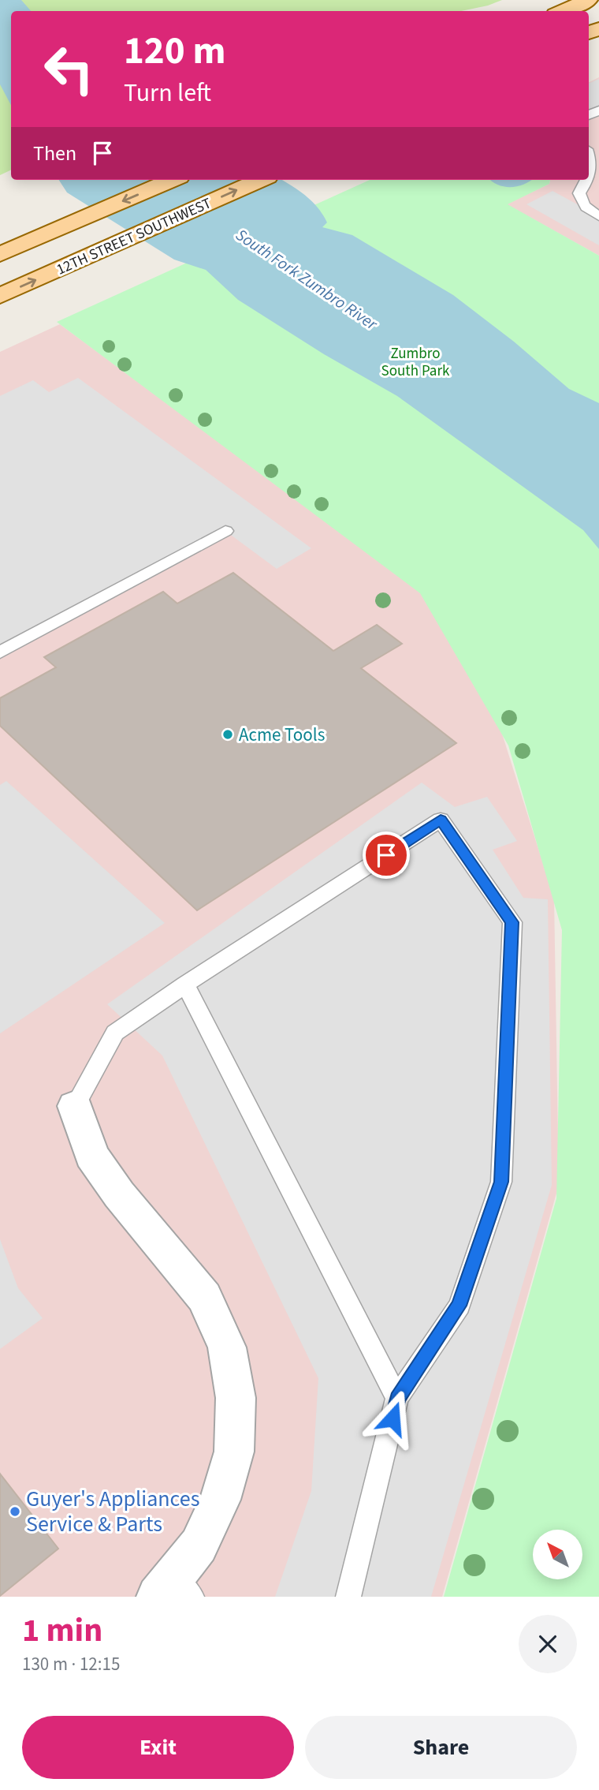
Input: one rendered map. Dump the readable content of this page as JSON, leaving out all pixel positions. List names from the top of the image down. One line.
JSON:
{"streets":{"main road":["12TH STREET SOUTHWEST"]},"water":["South Fork Zumbro River"],"parks":["Zumbro South Park"],"places":["Acme Tools","Guyer's Appliances Service & Parts"],"north":"top left","page":{"turn":["120 m","Turn left"],"then":"Then","heading":["1 min","130 m · 12:15"],"buttons":["Exit","Share"]}}
